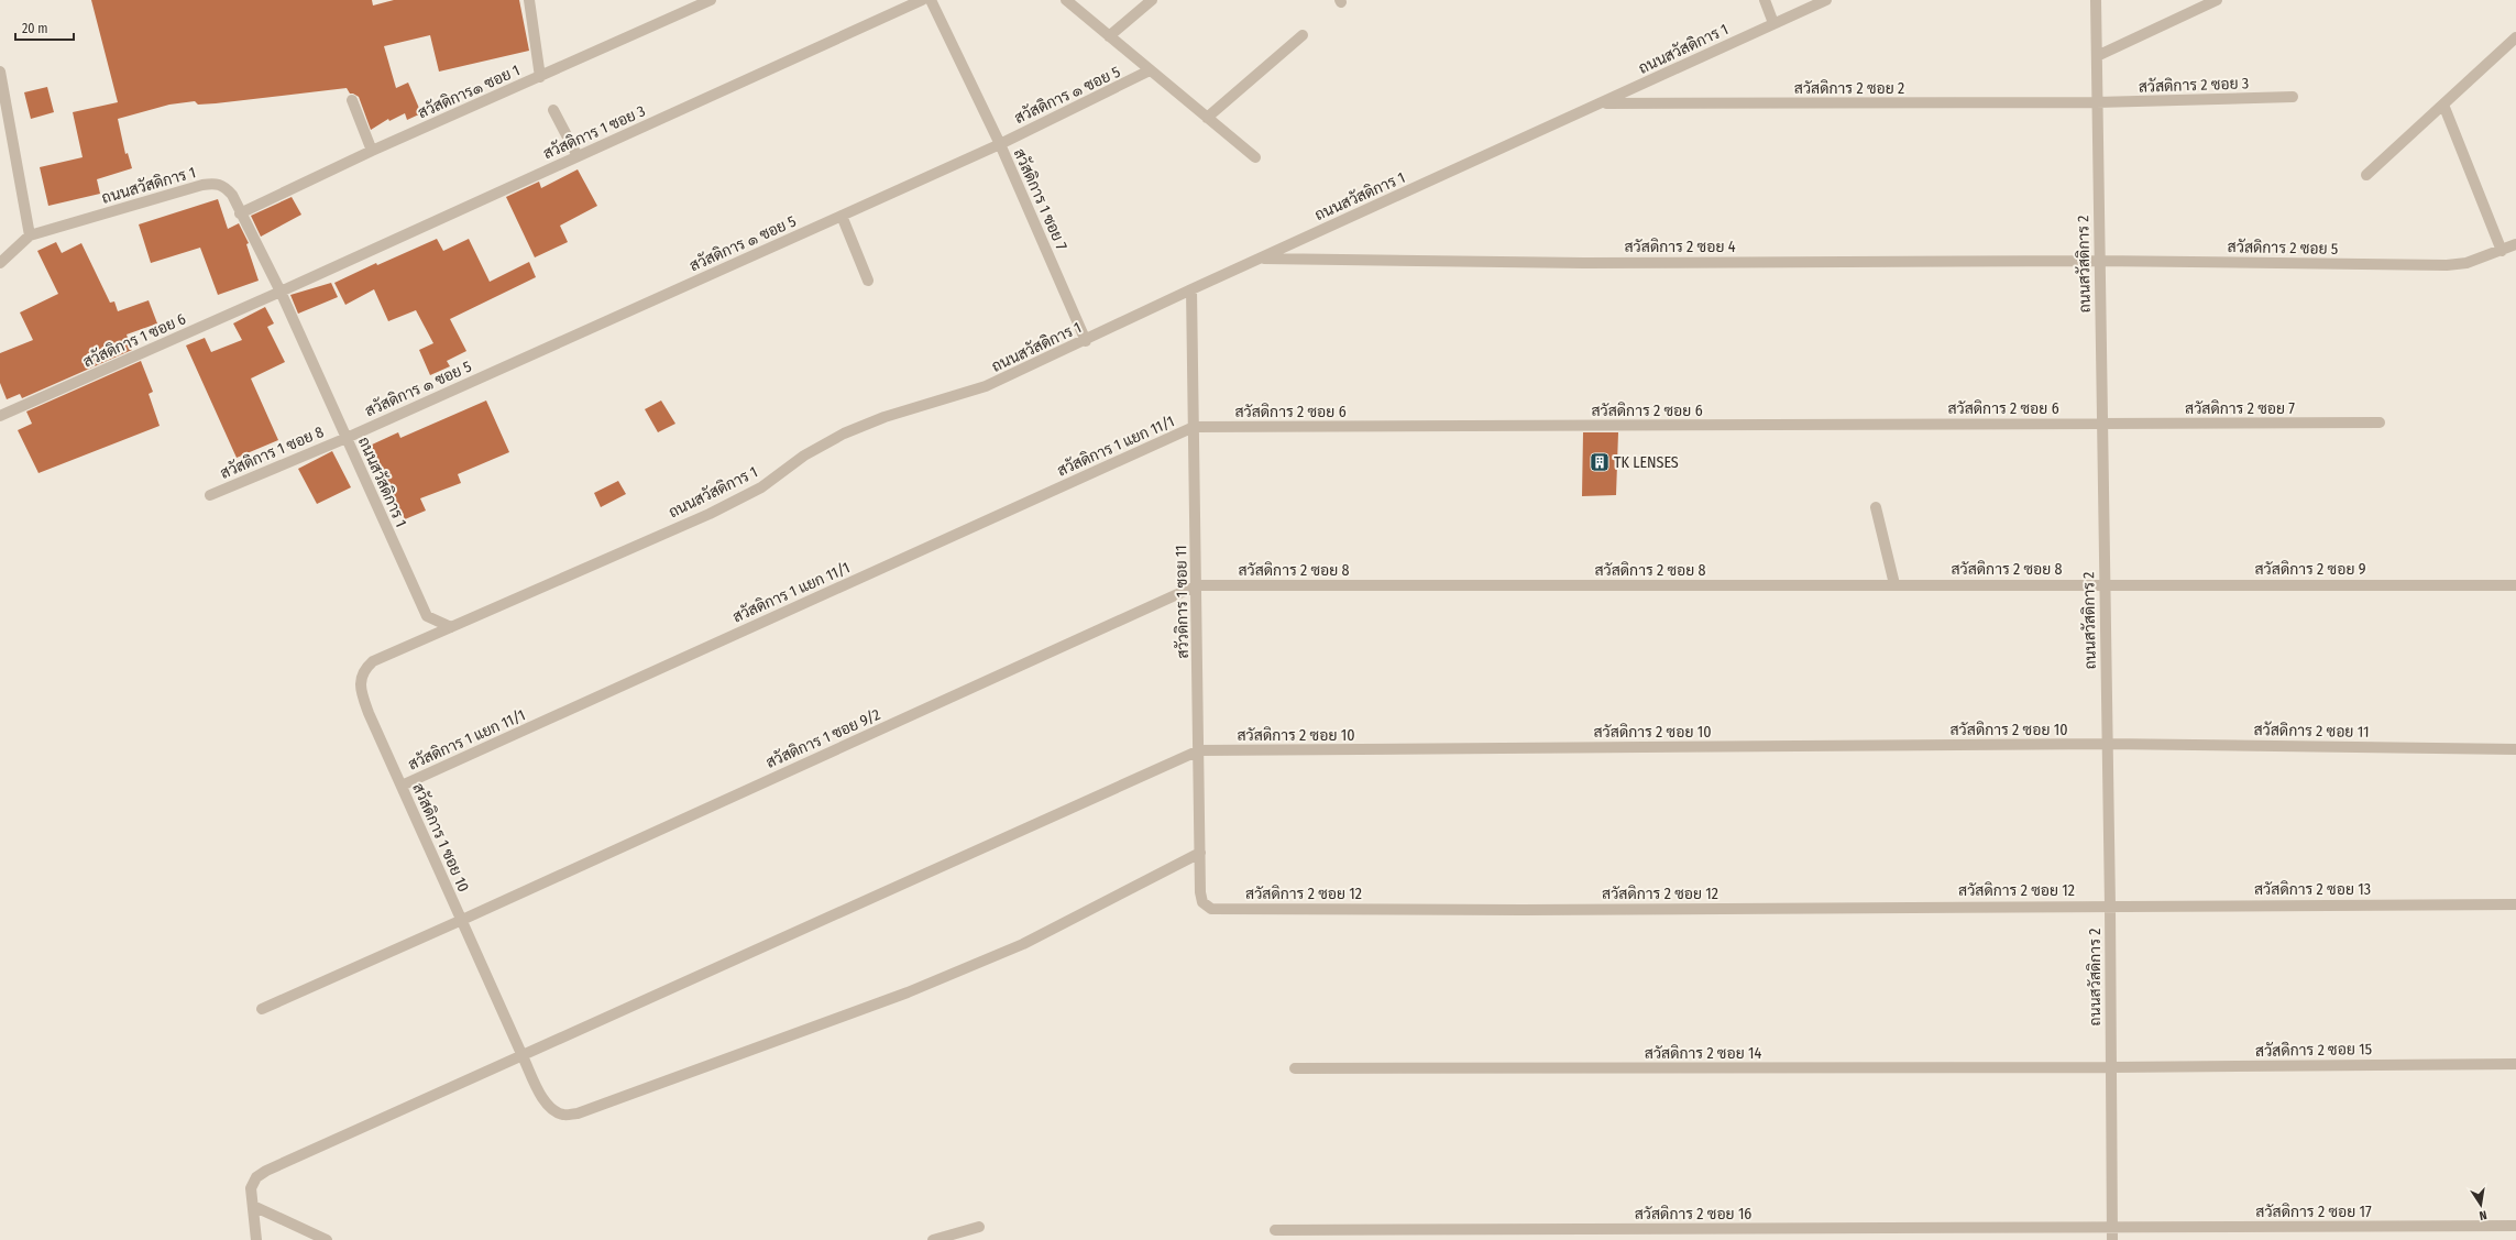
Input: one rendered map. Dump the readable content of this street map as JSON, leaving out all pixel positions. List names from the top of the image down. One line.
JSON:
{"streets":{"street":["ถนนสวัสดิการ 1","สวัสดิการ 2 ซอย 3","สวัสดิการ 2 ซอย 2","สวัสดิการ๑ ซอย 1","สวัสดิการ ๑ ซอย 5","สวัสดิการ 1 ซอย 3","สวัสดิการ 1 ซอย 7","สวัสดิการ 2 ซอย 4","สวัสดิการ 2 ซอย 5","ถนนสวัสดิการ 2","สวัสดิการ 1 ซอย 6","สวัสดิการ 2 ซอย 6","สวัสดิการ 2 ซอย 7","สวัสดิการ 1 แยก 11/1","สวัสดิการ 1 ซอย 8","สวัสดิการ 2 ซอย 8","สวัสดิการ 2 ซอย 9","สวัวดิการ 1 ซอย 11","สวัสดิการ 2 ซอย 10","สวัสดิการ 2 ซอย 11","สวัสดิการ 1 ซอย 9/2","สวัสดิการ 1 ซอย 10","สวัสดิการ 2 ซอย 13","สวัสดิการ 2 ซอย 12","สวัสดิการ 2 ซอย 15","สวัสดิการ 2 ซอย 14","สวัสดิการ 2 ซอย 17","สวัสดิการ 2 ซอย 16"]},"crossings":[["ถนนสวัสดิการ 1","สวัสดิการ 2 ซอย 2"],["ถนนสวัสดิการ 1","สวัสดิการ๑ ซอย 1"],["ถนนสวัสดิการ 1","สวัสดิการ ๑ ซอย 5"],["ถนนสวัสดิการ 1","สวัสดิการ 1 ซอย 3"],["ถนนสวัสดิการ 1","สวัสดิการ 1 ซอย 7"],["ถนนสวัสดิการ 1","สวัสดิการ 2 ซอย 4"],["ถนนสวัสดิการ 1","สวัสดิการ 1 ซอย 6"],["ถนนสวัสดิการ 1","สวัสดิการ 1 ซอย 8"],["ถนนสวัสดิการ 1","สวัวดิการ 1 ซอย 11"],["ถนนสวัสดิการ 1","สวัสดิการ 1 ซอย 10"],["สวัสดิการ 2 ซอย 3","สวัสดิการ 2 ซอย 2"],["สวัสดิการ 2 ซอย 3","ถนนสวัสดิการ 2"],["สวัสดิการ 2 ซอย 2","ถนนสวัสดิการ 2"],["สวัสดิการ ๑ ซอย 5","สวัสดิการ 1 ซอย 7"],["สวัสดิการ ๑ ซอย 5","สวัสดิการ 1 ซอย 8"],["สวัสดิการ 1 ซอย 3","สวัสดิการ 1 ซอย 6"],["สวัสดิการ 2 ซอย 4","สวัสดิการ 2 ซอย 5"],["สวัสดิการ 2 ซอย 4","ถนนสวัสดิการ 2"],["สวัสดิการ 2 ซอย 5","ถนนสวัสดิการ 2"],["ถนนสวัสดิการ 2","สวัสดิการ 2 ซอย 6"],["ถนนสวัสดิการ 2","สวัสดิการ 2 ซอย 7"],["ถนนสวัสดิการ 2","สวัสดิการ 2 ซอย 8"],["ถนนสวัสดิการ 2","สวัสดิการ 2 ซอย 9"],["ถนนสวัสดิการ 2","สวัสดิการ 2 ซอย 10"],["ถนนสวัสดิการ 2","สวัสดิการ 2 ซอย 11"],["ถนนสวัสดิการ 2","สวัสดิการ 2 ซอย 13"],["ถนนสวัสดิการ 2","สวัสดิการ 2 ซอย 12"],["ถนนสวัสดิการ 2","สวัสดิการ 2 ซอย 15"],["ถนนสวัสดิการ 2","สวัสดิการ 2 ซอย 14"],["ถนนสวัสดิการ 2","สวัสดิการ 2 ซอย 17"],["ถนนสวัสดิการ 2","สวัสดิการ 2 ซอย 16"],["สวัสดิการ 2 ซอย 6","สวัสดิการ 2 ซอย 7"],["สวัสดิการ 2 ซอย 6","สวัสดิการ 1 แยก 11/1"],["สวัสดิการ 2 ซอย 6","สวัวดิการ 1 ซอย 11"],["สวัสดิการ 1 แยก 11/1","สวัวดิการ 1 ซอย 11"],["สวัสดิการ 1 แยก 11/1","สวัสดิการ 1 ซอย 10"],["สวัสดิการ 2 ซอย 8","สวัสดิการ 2 ซอย 9"],["สวัสดิการ 2 ซอย 8","สวัวดิการ 1 ซอย 11"],["สวัสดิการ 2 ซอย 8","สวัสดิการ 1 ซอย 9/2"],["สวัวดิการ 1 ซอย 11","สวัสดิการ 2 ซอย 10"],["สวัวดิการ 1 ซอย 11","สวัสดิการ 1 ซอย 9/2"],["สวัวดิการ 1 ซอย 11","สวัสดิการ 1 ซอย 10"],["สวัวดิการ 1 ซอย 11","สวัสดิการ 2 ซอย 12"],["สวัสดิการ 2 ซอย 10","สวัสดิการ 2 ซอย 11"],["สวัสดิการ 1 ซอย 9/2","สวัสดิการ 1 ซอย 10"],["สวัสดิการ 2 ซอย 13","สวัสดิการ 2 ซอย 12"],["สวัสดิการ 2 ซอย 15","สวัสดิการ 2 ซอย 14"],["สวัสดิการ 2 ซอย 17","สวัสดิการ 2 ซอย 16"]],"places":{"building":["TK LENSES"]},"scale_bar":"20 m","north":"bottom"}
